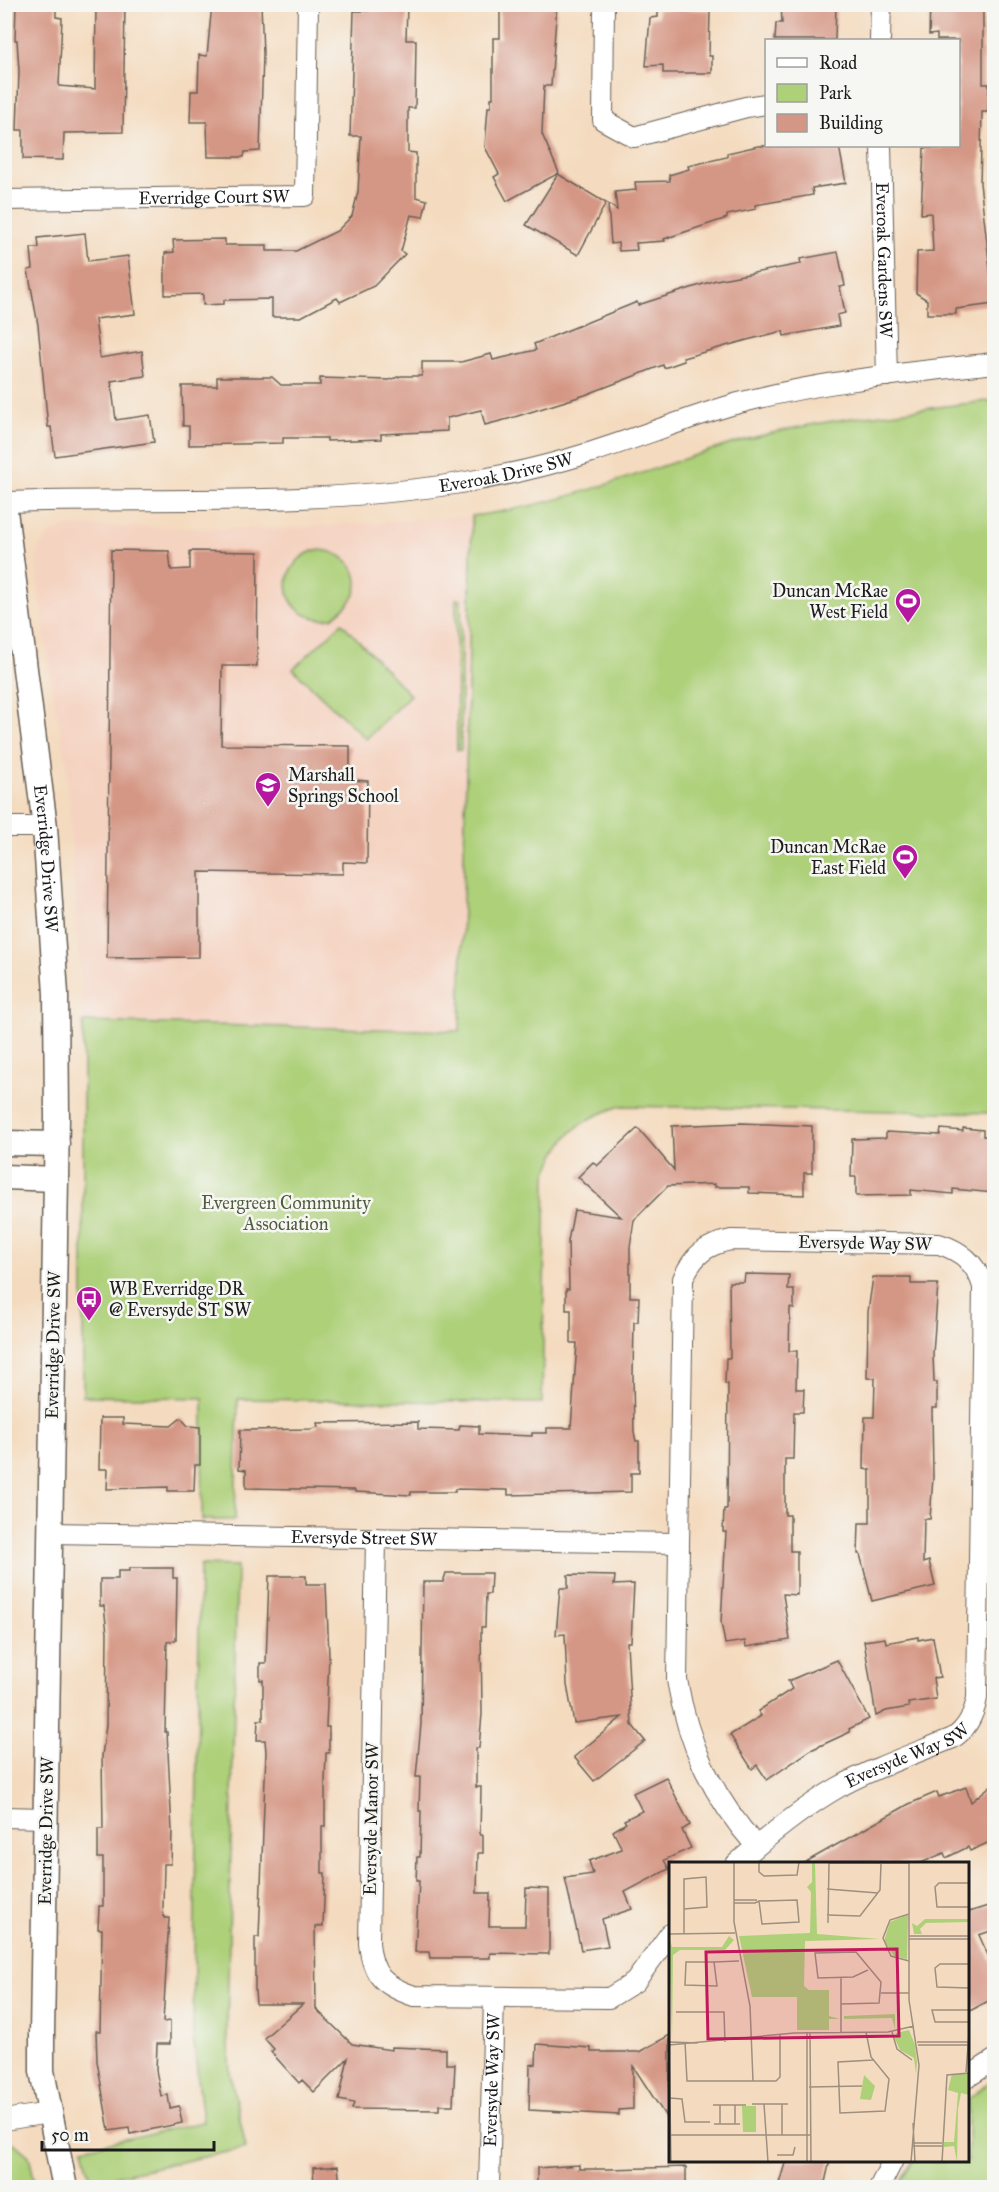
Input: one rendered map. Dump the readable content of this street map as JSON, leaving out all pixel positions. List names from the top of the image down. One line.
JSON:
{"streets":{"street":["Everridge Court SW","Everoak Gardens SW","Everoak Drive SW","Everridge Drive SW","Eversyde Way SW","Eversyde Street SW","Eversyde Manor SW"]},"crossings":[["Everoak Gardens SW","Everoak Drive SW"],["Everoak Drive SW","Everridge Drive SW"],["Everridge Drive SW","Eversyde Street SW"],["Eversyde Way SW","Eversyde Street SW"],["Eversyde Way SW","Eversyde Manor SW"],["Eversyde Street SW","Eversyde Manor SW"]],"parks":["Evergreen Community Association"],"places":{"sports":["Duncan McRae West Field","Duncan McRae East Field"],"school or university":["Marshall Springs School"],"bus stop":["WB Everridge DR @ Eversyde ST SW"]},"legend":["Road","Park","Building"],"scale_bar":"50 m"}
